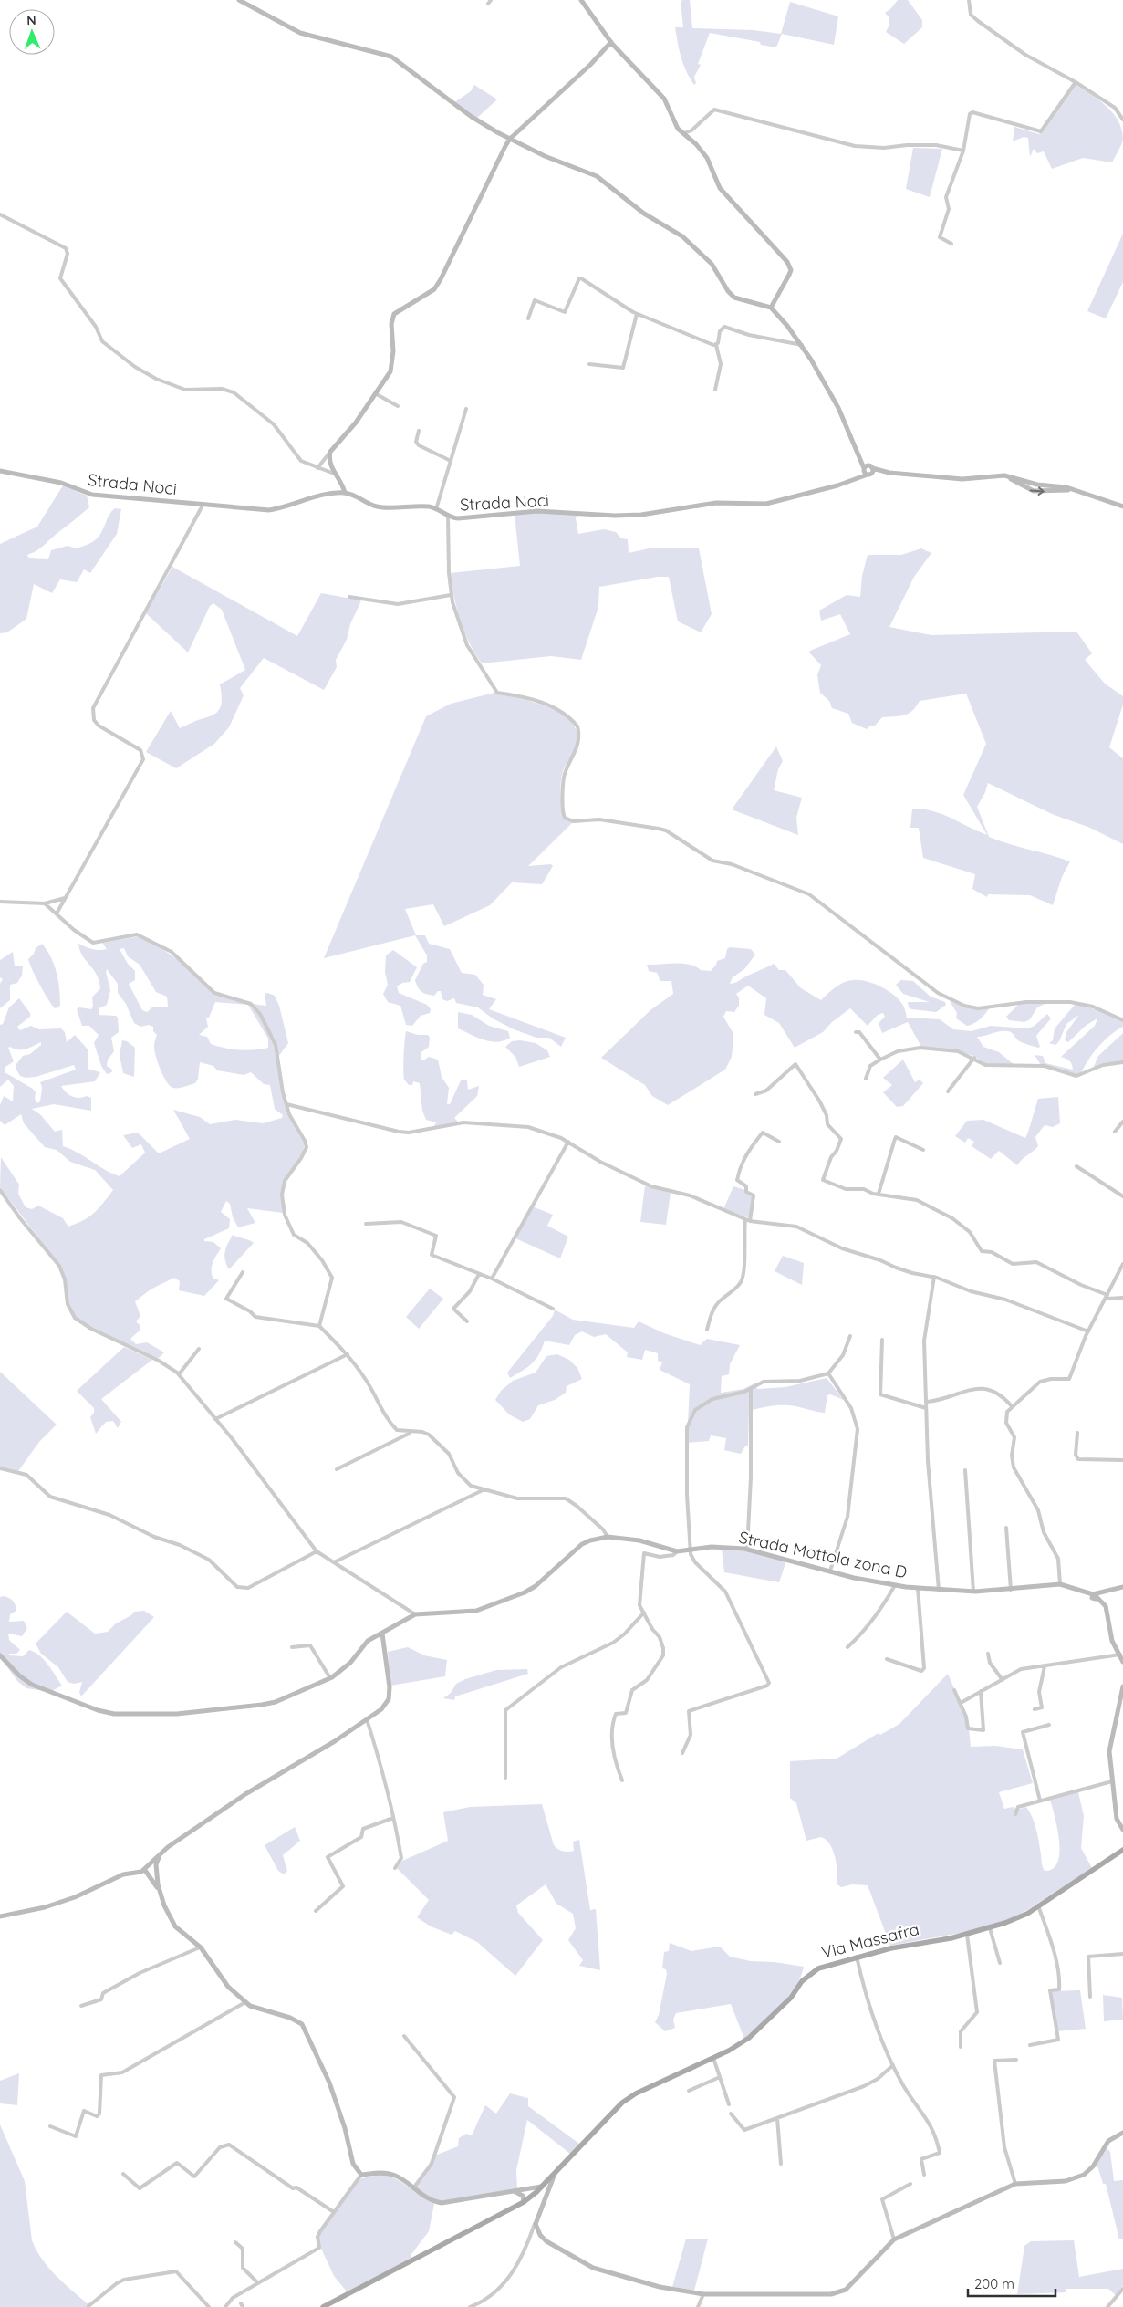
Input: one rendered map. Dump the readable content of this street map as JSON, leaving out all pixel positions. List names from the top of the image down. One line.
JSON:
{"streets":{"main road":["Via Massafra"],"street":["Strada Noci","Strada Mottola zona D"]},"scale_bar":"200 m","north":"top"}
